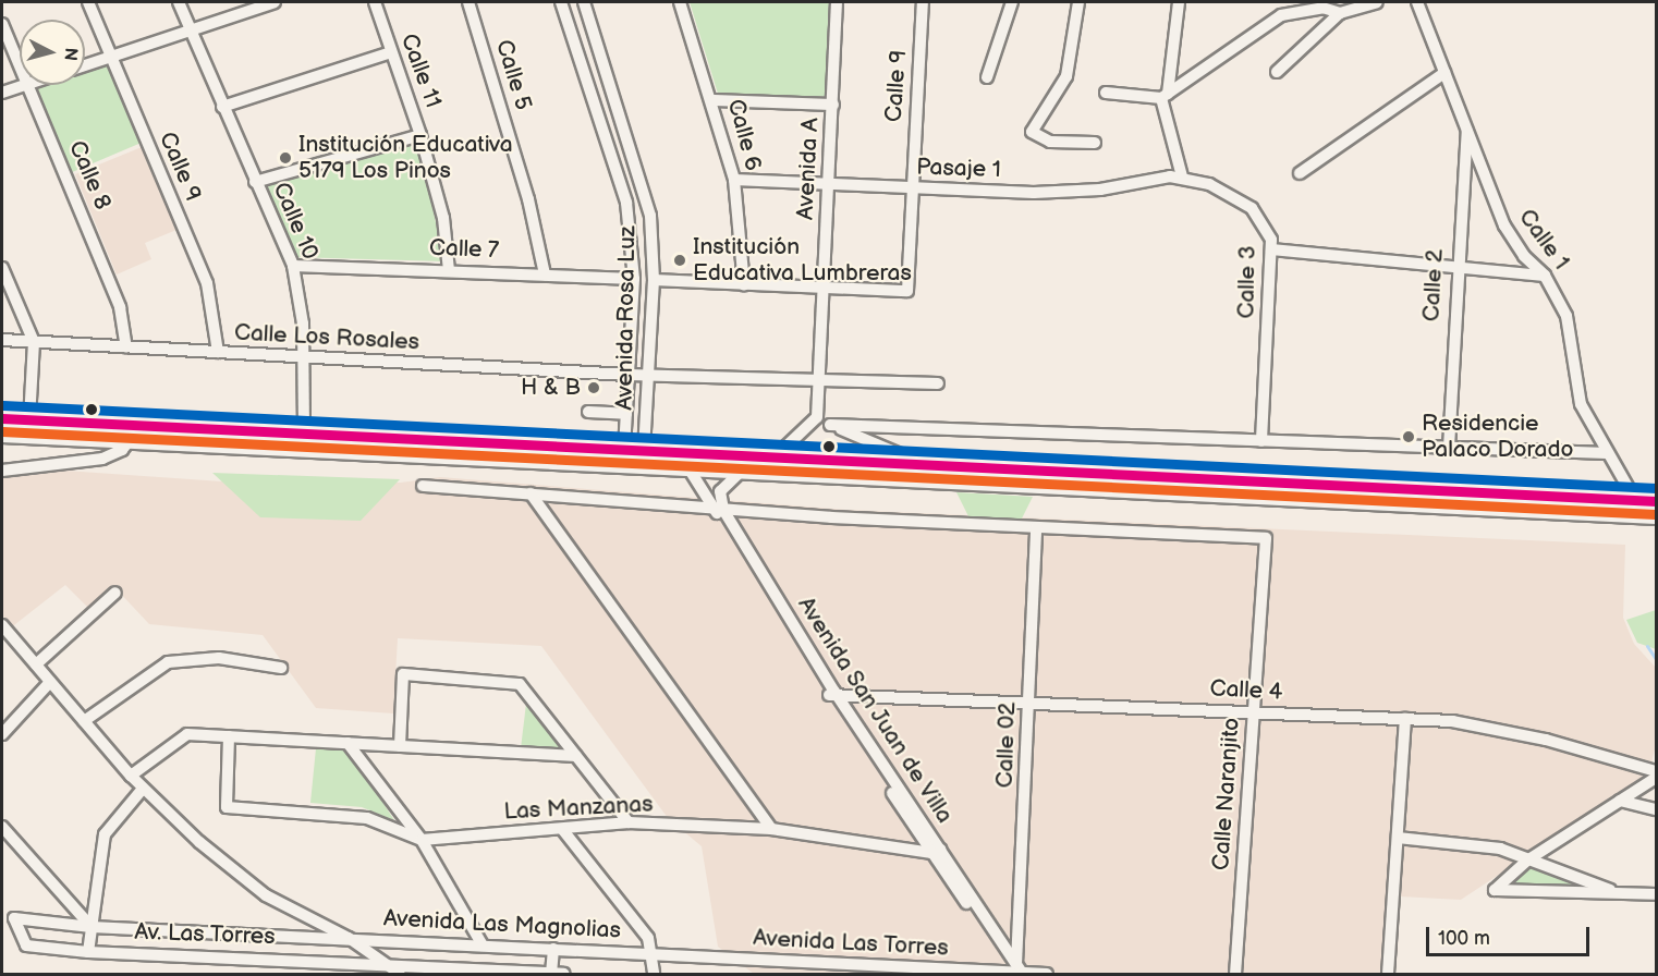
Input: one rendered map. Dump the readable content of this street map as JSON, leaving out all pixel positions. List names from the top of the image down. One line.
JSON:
{"streets":{"street":["Calle 11","Calle 5","Calle 9","Calle 6","Avenida A","Pasaje 1","Calle 8","Calle 10","Calle 1","Calle 7","Calle 3","Calle 2","Avenida Rosa Luz","Calle Los Rosales","Calle 4","Avenida San Juan de Villa","Calle 02","Calle Naranjito","Las Manzanas","Avenida Las Magnolias","Av. Las Torres","Avenida Las Torres"]},"crossings":[["Calle 11","Calle 7"],["Calle 5","Calle 7"],["Calle 9","Avenida A"],["Calle 9","Pasaje 1"],["Calle 9","Calle Los Rosales"],["Calle 6","Pasaje 1"],["Avenida A","Pasaje 1"],["Avenida A","Calle Los Rosales"],["Pasaje 1","Calle 3"],["Calle 8","Calle Los Rosales"],["Calle 10","Calle 7"],["Calle 10","Calle Los Rosales"],["Calle 1","Calle 2"],["Calle 7","Avenida Rosa Luz"],["Avenida Rosa Luz","Calle Los Rosales"],["Calle 4","Avenida San Juan de Villa"],["Calle 4","Calle 02"],["Calle 4","Calle Naranjito"],["Avenida San Juan de Villa","Calle 02"],["Avenida San Juan de Villa","Las Manzanas"],["Avenida San Juan de Villa","Avenida Las Torres"],["Calle 02","Calle Naranjito"],["Calle 02","Avenida Las Torres"],["Avenida Las Magnolias","Av. Las Torres"],["Avenida Las Magnolias","Avenida Las Torres"]],"places":["Institución Educativa 5179 Los Pinos","Institución Educativa Lumbreras","H & B","Residencie Palaco Dorado"],"scale_bar":"100 m","north":"right"}
